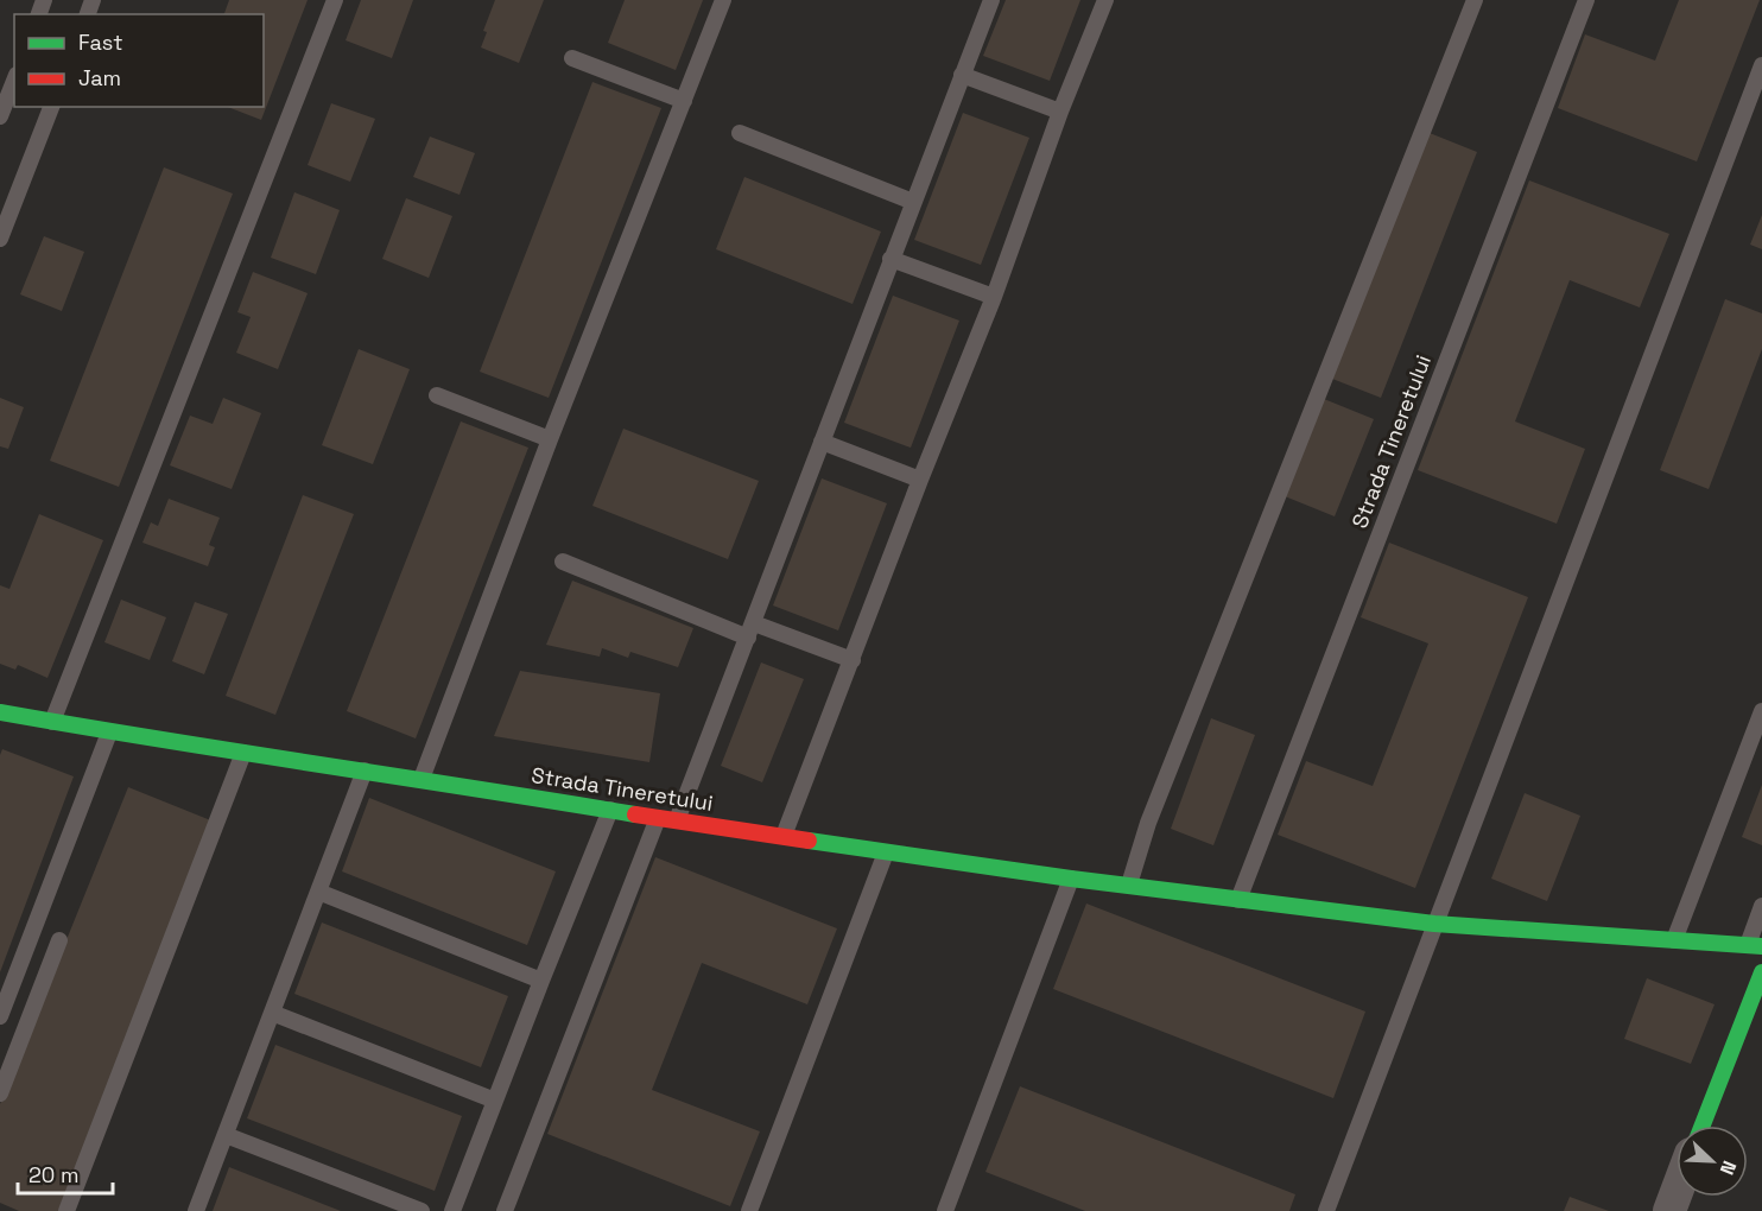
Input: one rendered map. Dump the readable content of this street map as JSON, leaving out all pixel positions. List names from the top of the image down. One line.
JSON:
{"streets":{"street":["Strada Tineretului"]},"legend":["Fast","Jam"],"scale_bar":"20 m","north":"bottom right"}
